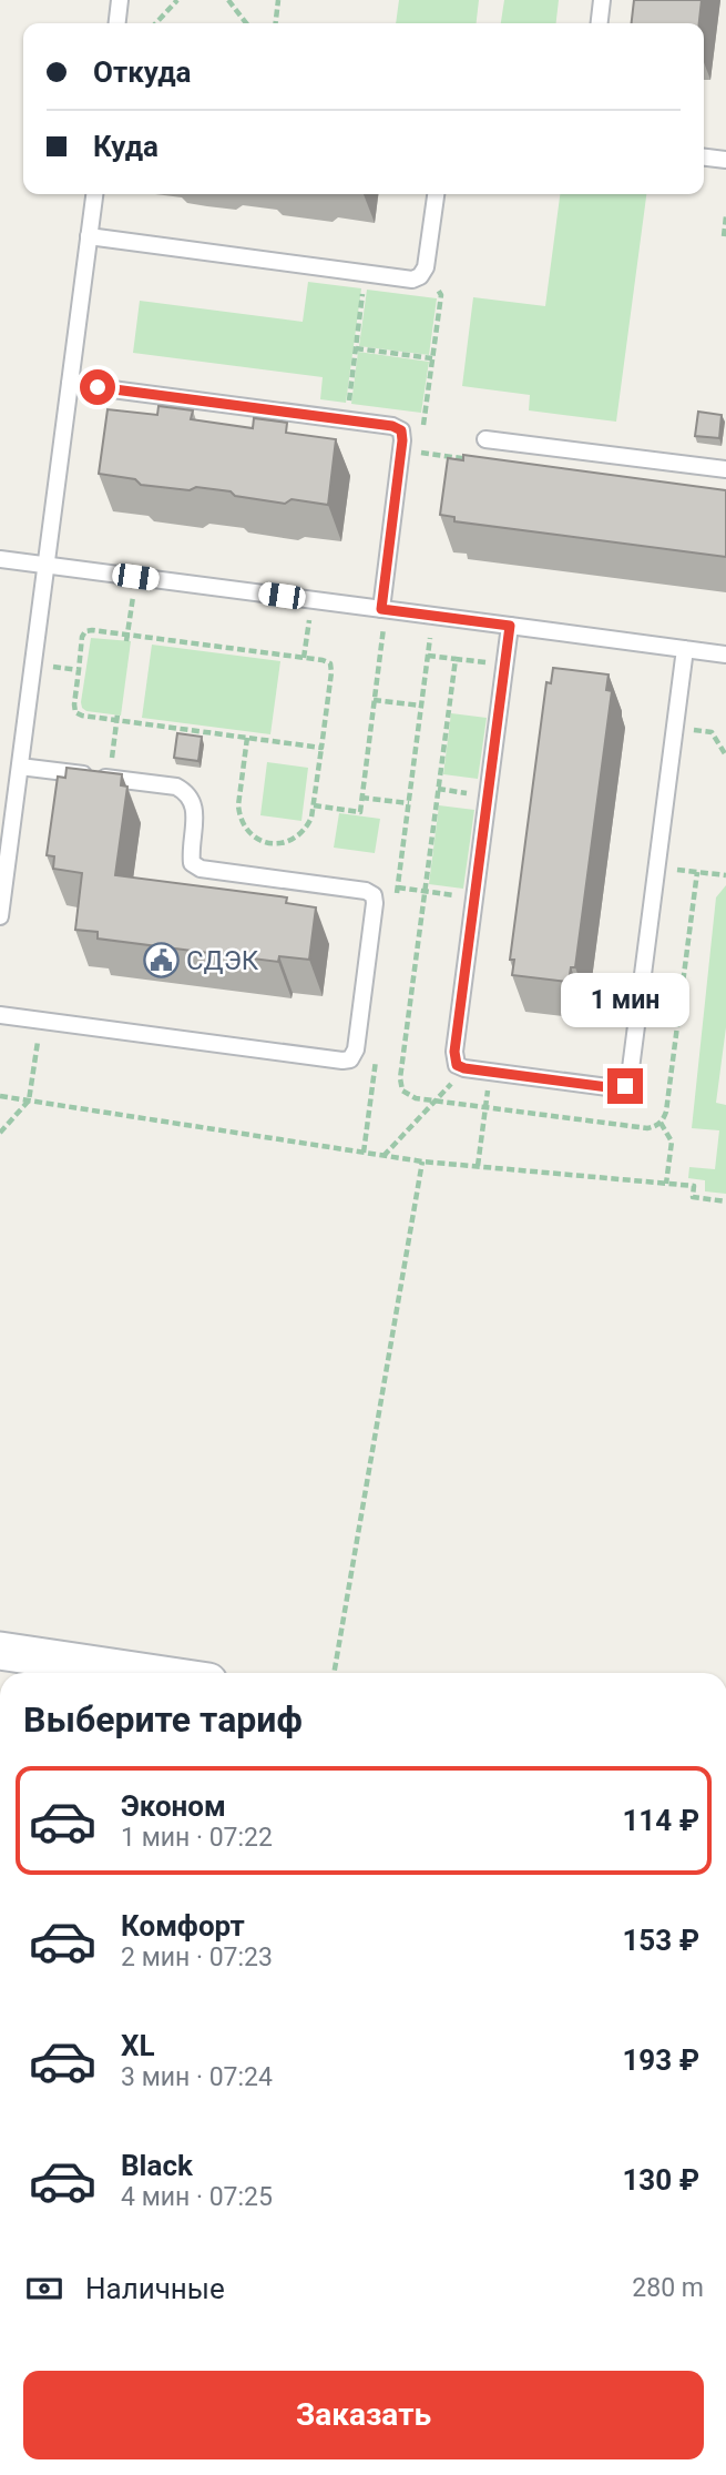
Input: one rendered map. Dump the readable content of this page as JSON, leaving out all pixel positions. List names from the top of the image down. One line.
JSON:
{"places":{"public building":["СДЭК"]},"page":{"banner":["Откуда","Куда"],"bubble":"1 мин","heading":"Выберите тариф","list":[{"name":"Эконом","note":"1 мин · 07:22","value":"114 ₽"},{"name":"Комфорт","note":"2 мин · 07:23","value":"153 ₽"},{"name":"XL","note":"3 мин · 07:24","value":"193 ₽"},{"name":"Black","note":"4 мин · 07:25","value":"130 ₽"}],"pay":["Наличные","280 m"],"buttons":"Заказать"}}
